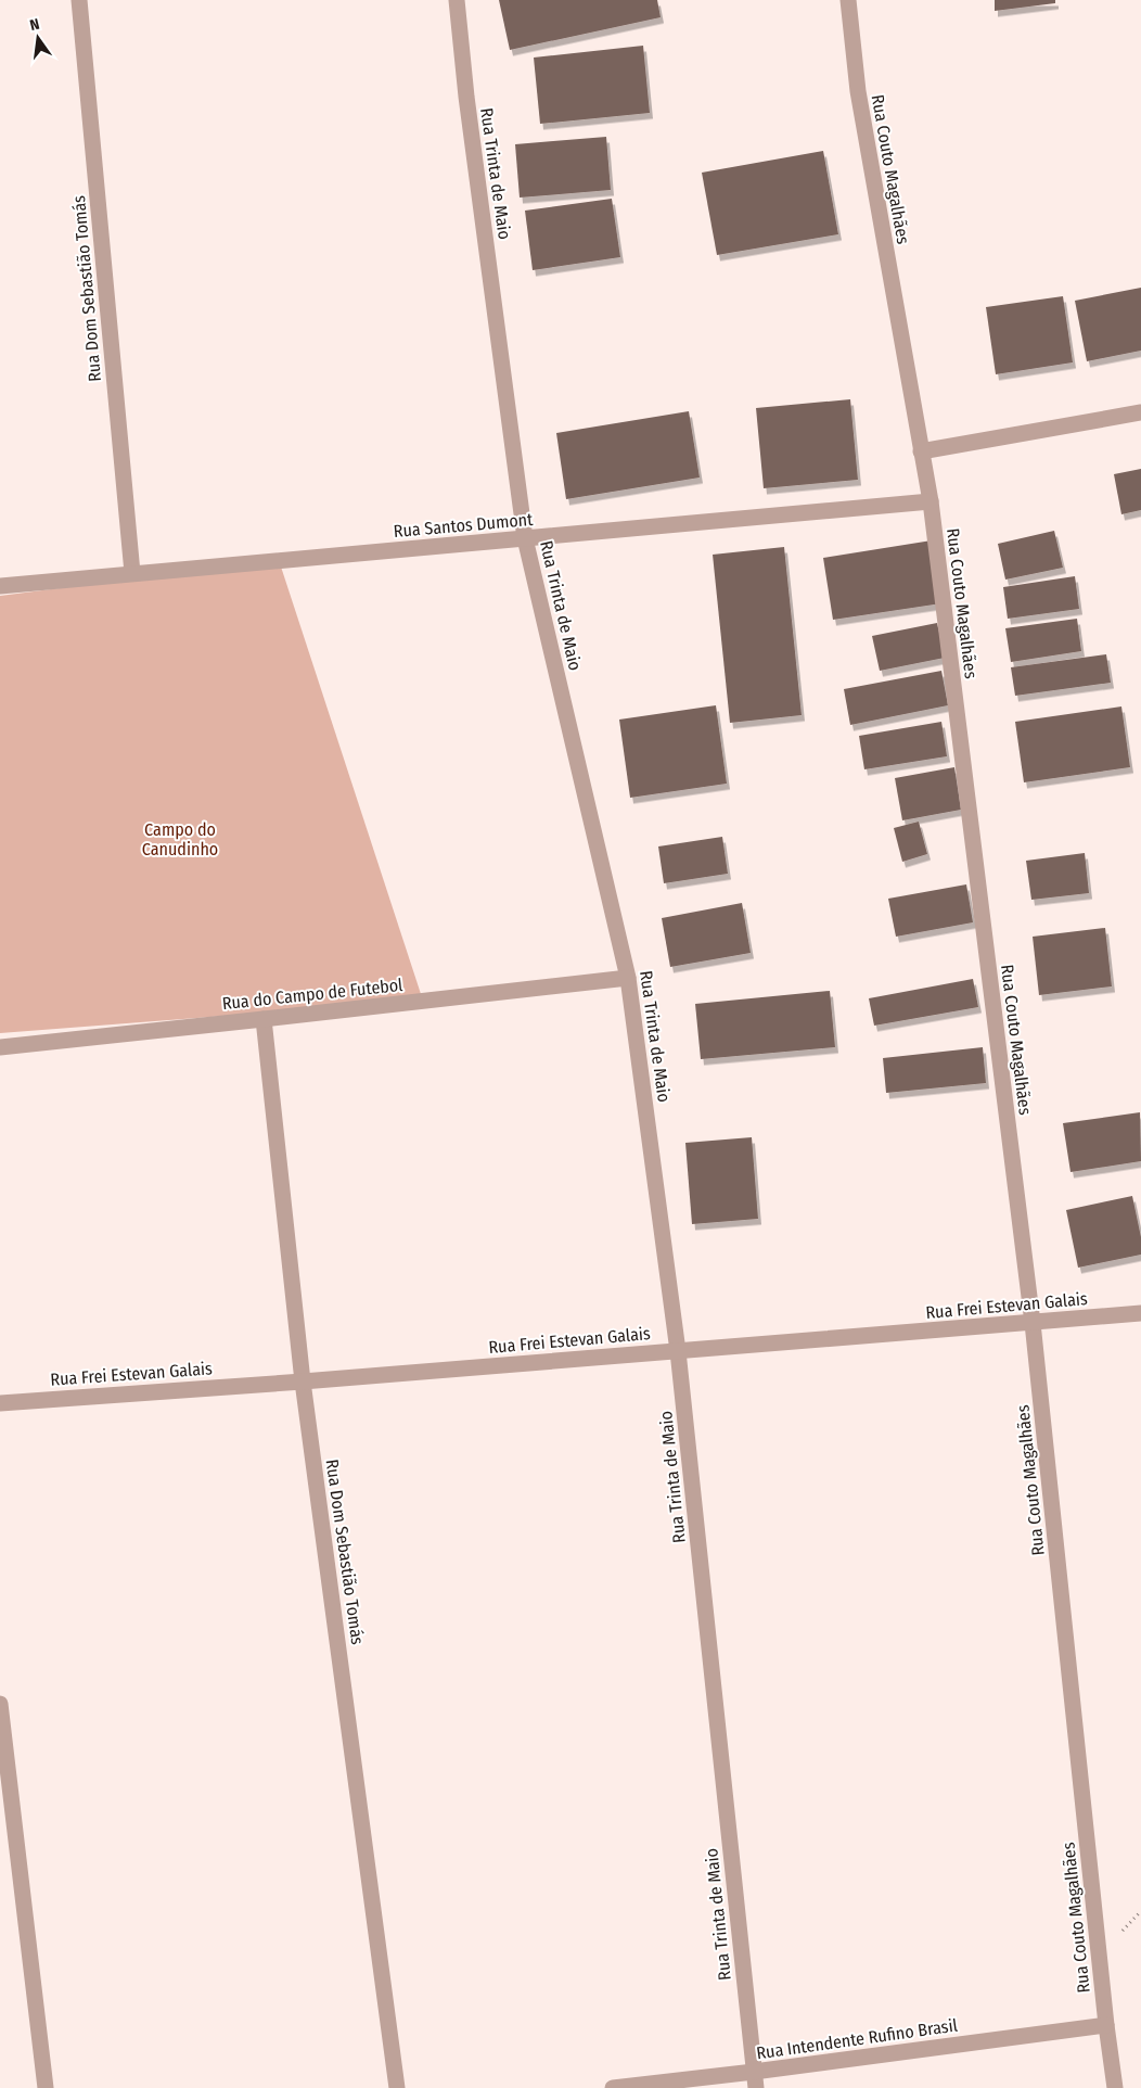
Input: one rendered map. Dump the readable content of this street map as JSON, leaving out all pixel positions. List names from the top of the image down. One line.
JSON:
{"streets":{"street":["Rua Couto Magalhães","Rua Trinta de Maio","Rua Dom Sebastião Tomás","Rua Santos Dumont","Rua do Campo de Futebol","Rua Frei Estevan Galais","Rua Intendente Rufino Brasil"]},"crossings":[["Rua Couto Magalhães","Rua Santos Dumont"],["Rua Couto Magalhães","Rua Frei Estevan Galais"],["Rua Couto Magalhães","Rua Intendente Rufino Brasil"],["Rua Trinta de Maio","Rua Santos Dumont"],["Rua Trinta de Maio","Rua do Campo de Futebol"],["Rua Trinta de Maio","Rua Frei Estevan Galais"],["Rua Trinta de Maio","Rua Intendente Rufino Brasil"],["Rua Dom Sebastião Tomás","Rua Santos Dumont"],["Rua Dom Sebastião Tomás","Rua do Campo de Futebol"],["Rua Dom Sebastião Tomás","Rua Frei Estevan Galais"]],"parks":["Campo do Canudinho"],"north":"top"}
